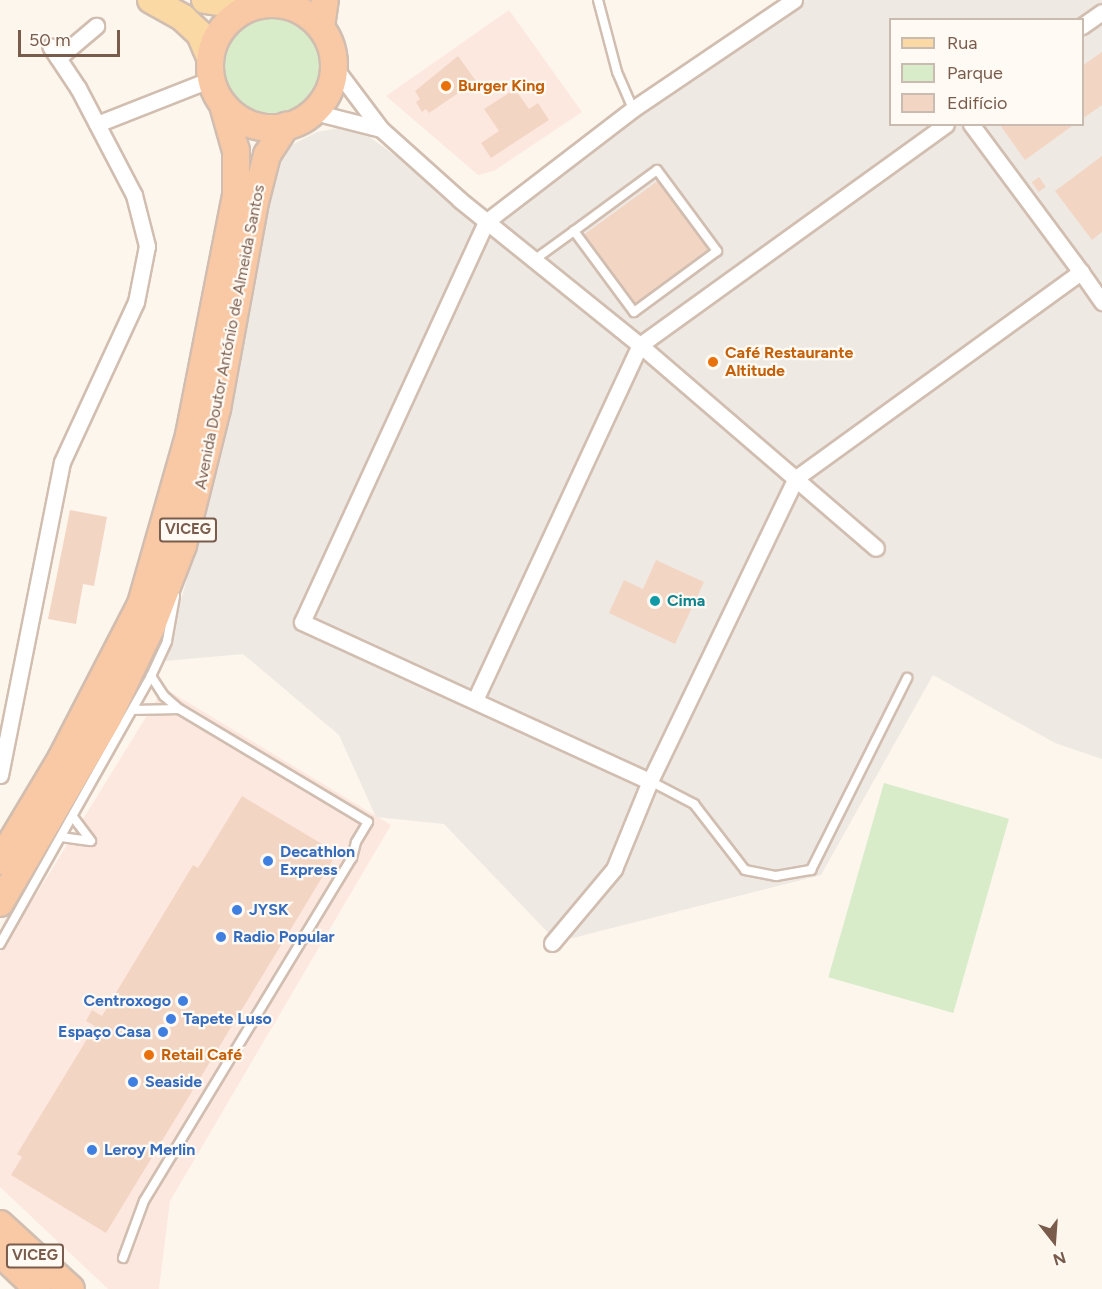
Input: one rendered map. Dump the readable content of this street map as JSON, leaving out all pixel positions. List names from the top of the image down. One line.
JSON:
{"streets":{"highway":["Avenida Doutor António de Almeida Santos","VICEG"]},"places":["Burger King","Café Restaurante Altitude","Cima","Decathlon Express","JYSK","Radio Popular","Centroxogo","Tapete Luso","Espaço Casa","Retail Café","Seaside","Leroy Merlin"],"legend":["Rua","Parque","Edifício"],"scale_bar":"50 m","north":"bottom"}
